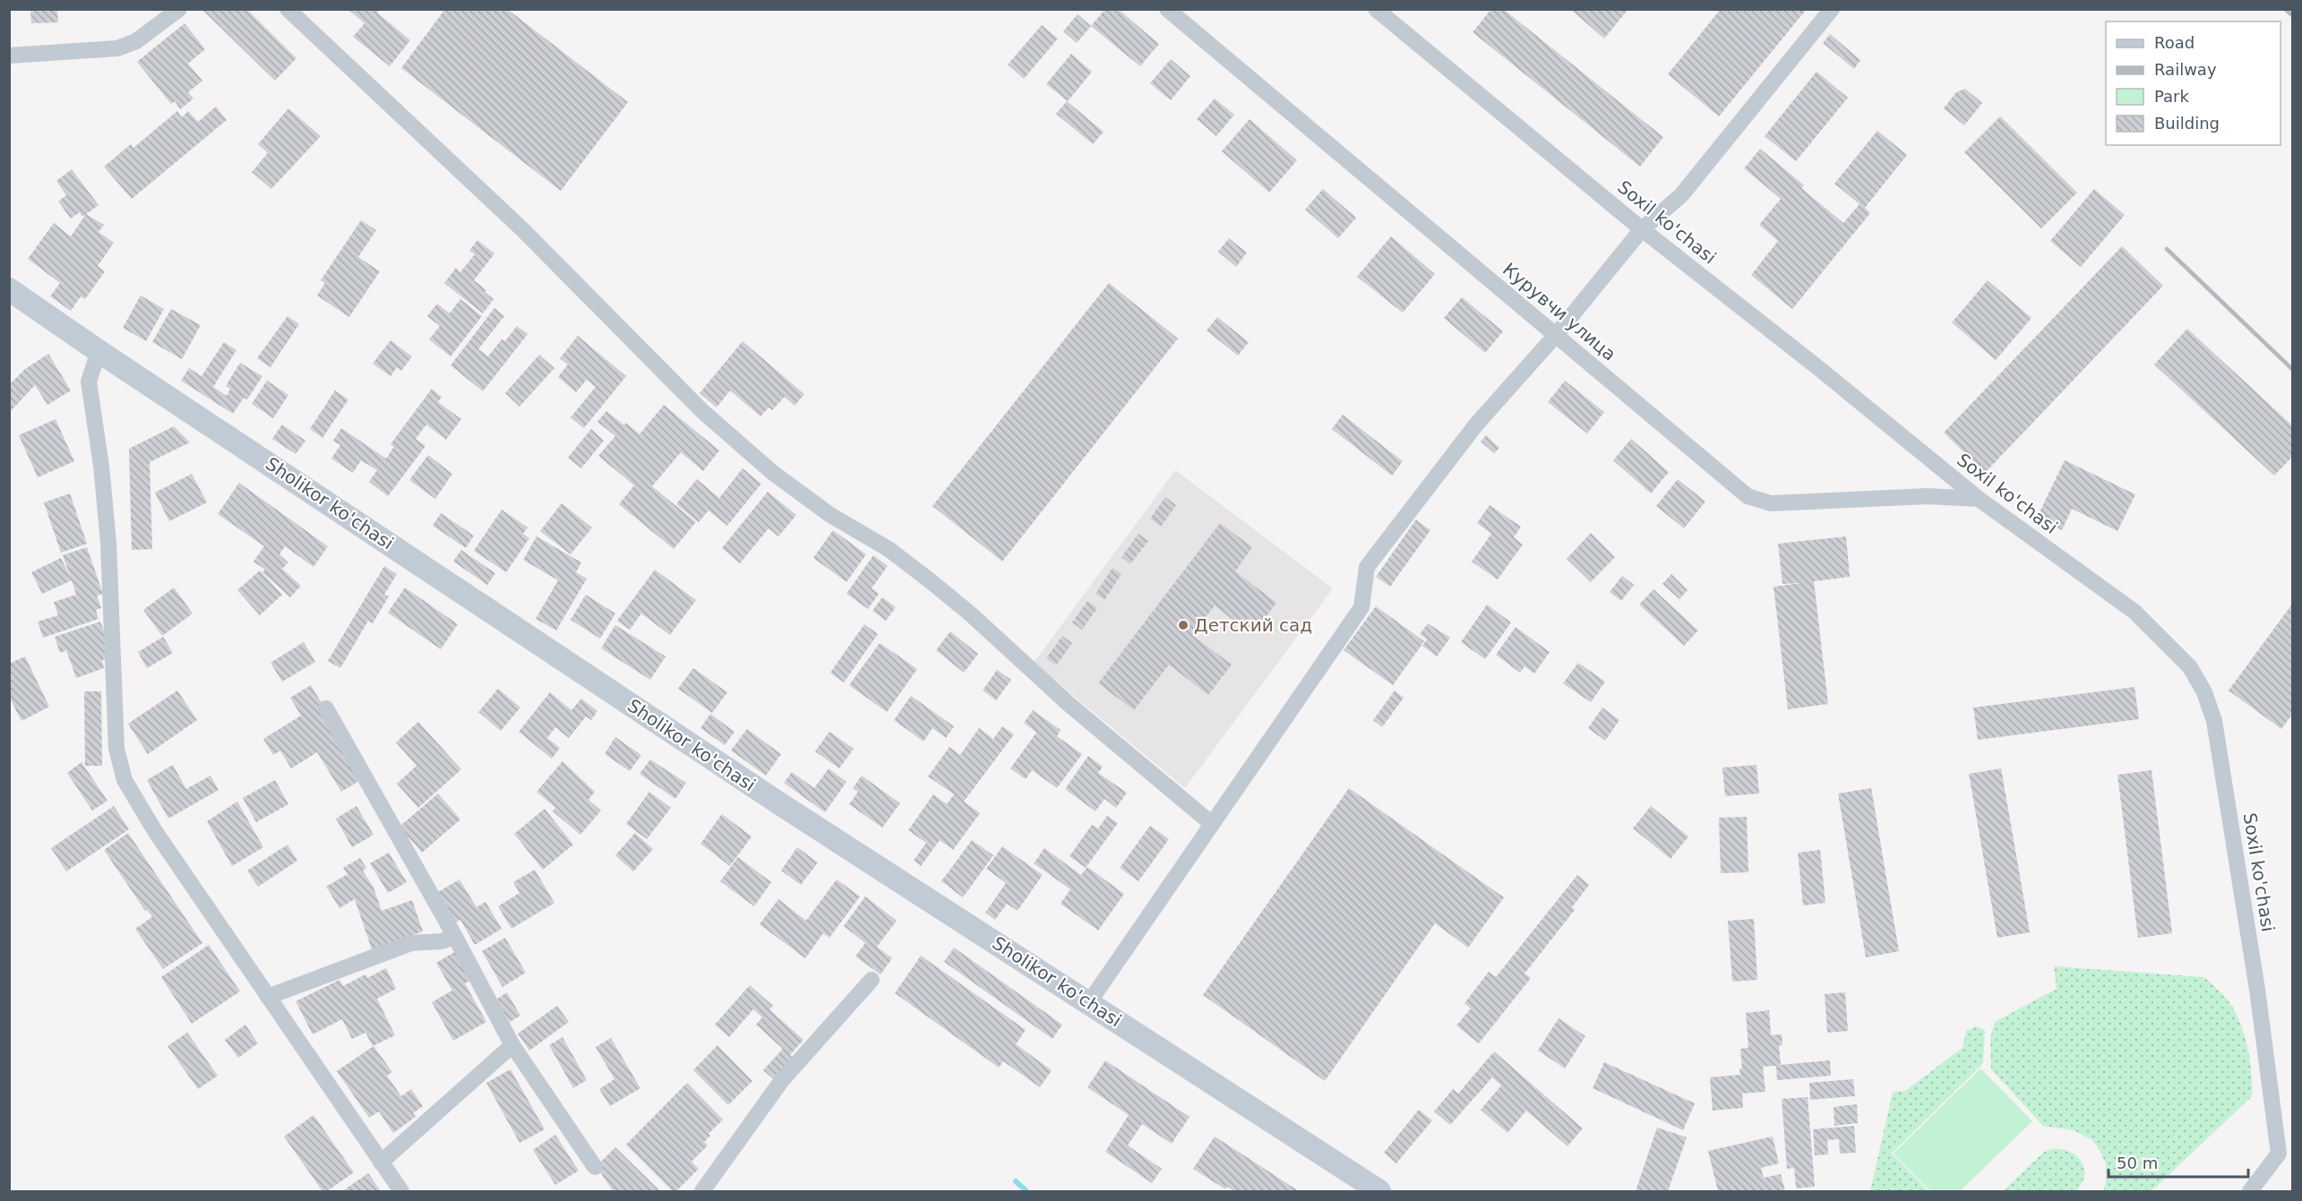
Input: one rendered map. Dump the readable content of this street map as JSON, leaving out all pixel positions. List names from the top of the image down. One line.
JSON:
{"streets":{"street":["Soxil ko'chasi","Курувчи улица","Sholikor ko'chasi"]},"crossings":[["Soxil ko'chasi","Курувчи улица"]],"places":["Детский сад"],"legend":["Road","Railway","Park","Building"],"scale_bar":"50 m"}
